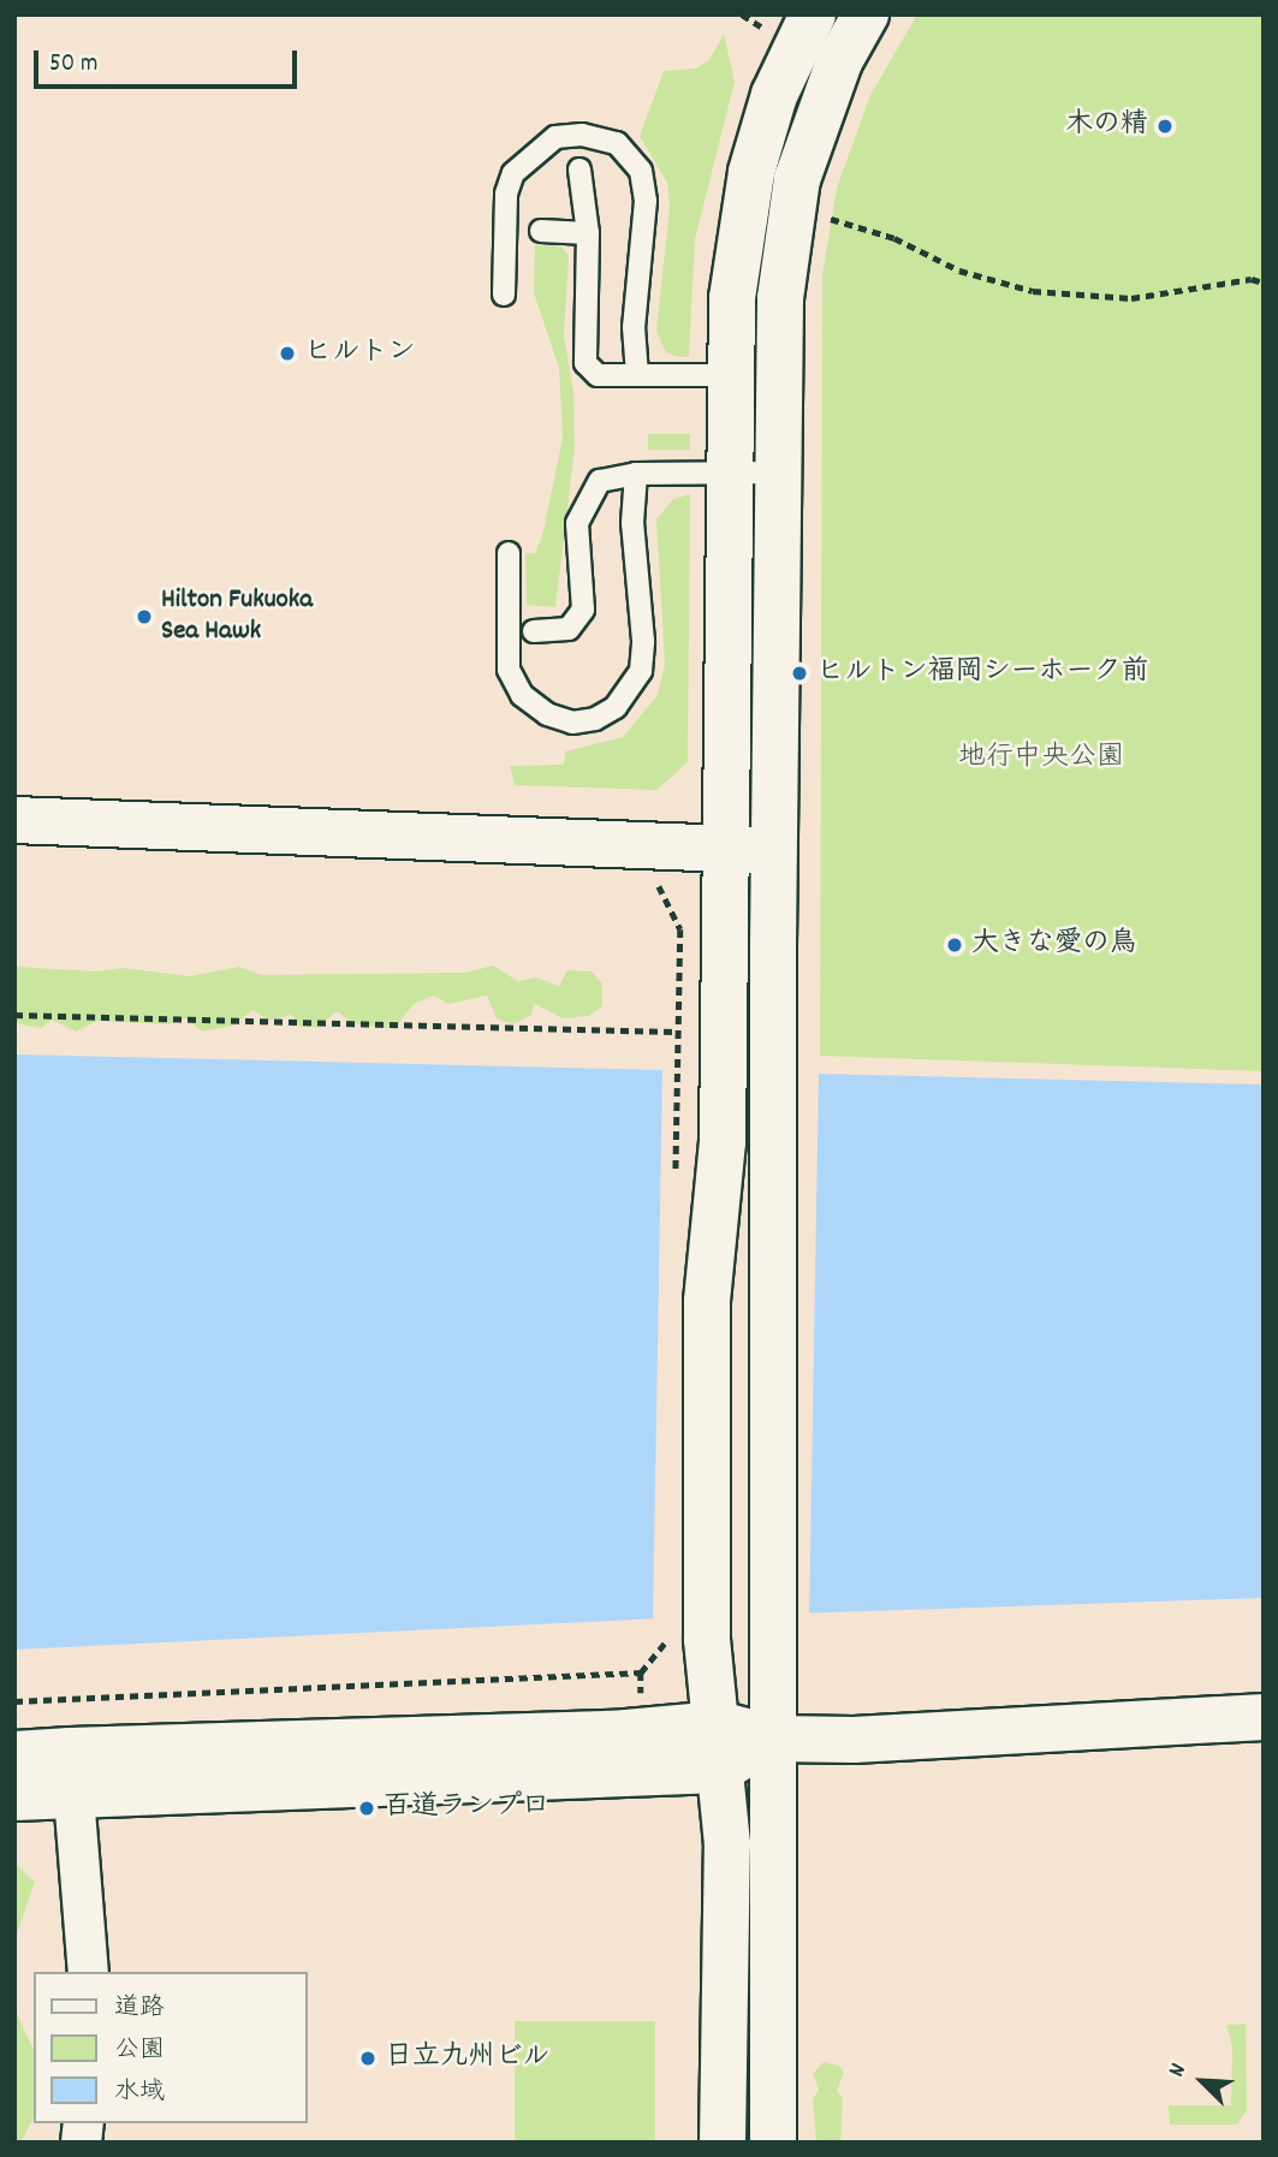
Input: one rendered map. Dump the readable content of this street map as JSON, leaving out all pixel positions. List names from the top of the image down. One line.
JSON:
{"parks":["地行中央公園"],"places":["木の精","ヒルトン","Hilton Fukuoka Sea Hawk","ヒルトン福岡シーホーク前","大きな愛の鳥","百道ランプ口","日立九州ビル"],"legend":["道路","公園","水域"],"scale_bar":"50 m","north":"top left"}
